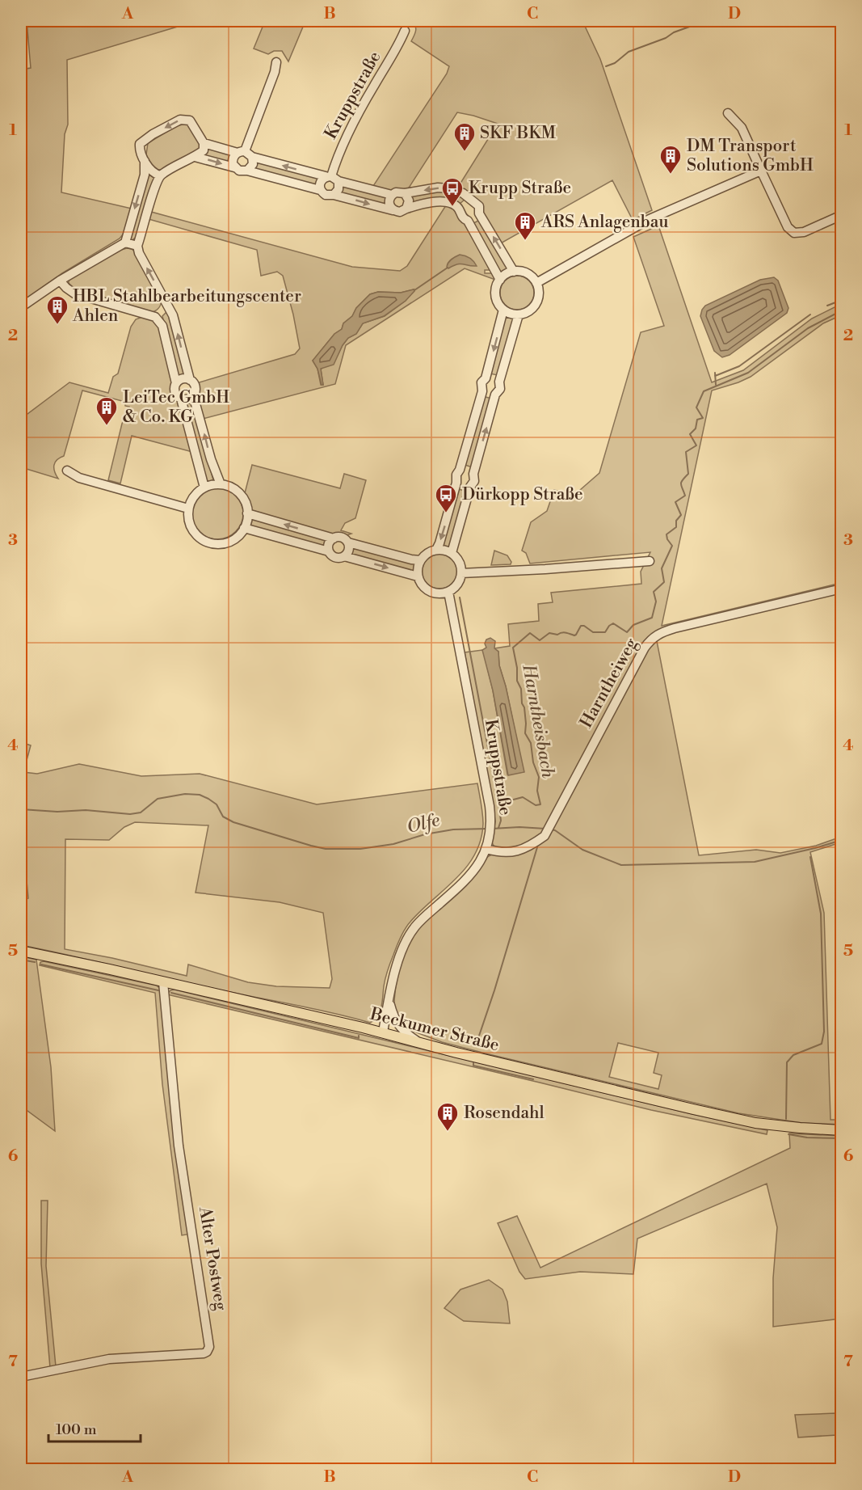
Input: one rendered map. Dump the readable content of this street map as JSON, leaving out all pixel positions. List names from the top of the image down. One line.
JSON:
{"streets":{"main road":["Beckumer Straße"],"street":["Kruppstraße","Harntheiweg","Alter Postweg"]},"crossings":[["Kruppstraße","Harntheiweg"],["Kruppstraße","Beckumer Straße"],["Beckumer Straße","Alter Postweg"]],"water":["Harntheisbach","Olfe"],"places":{"building":["SKF BKM","DM Transport Solutions GmbH","ARS Anlagenbau","HBL Stahlbearbeitungscenter Ahlen","LeiTec GmbH & Co. KG","Rosendahl"],"bus stop":["Krupp Straße","Dürkopp Straße"]},"scale_bar":"100 m","grid":{"columns":["A","B","C","D"],"rows":["1","2","3","4","5","6","7"]}}
